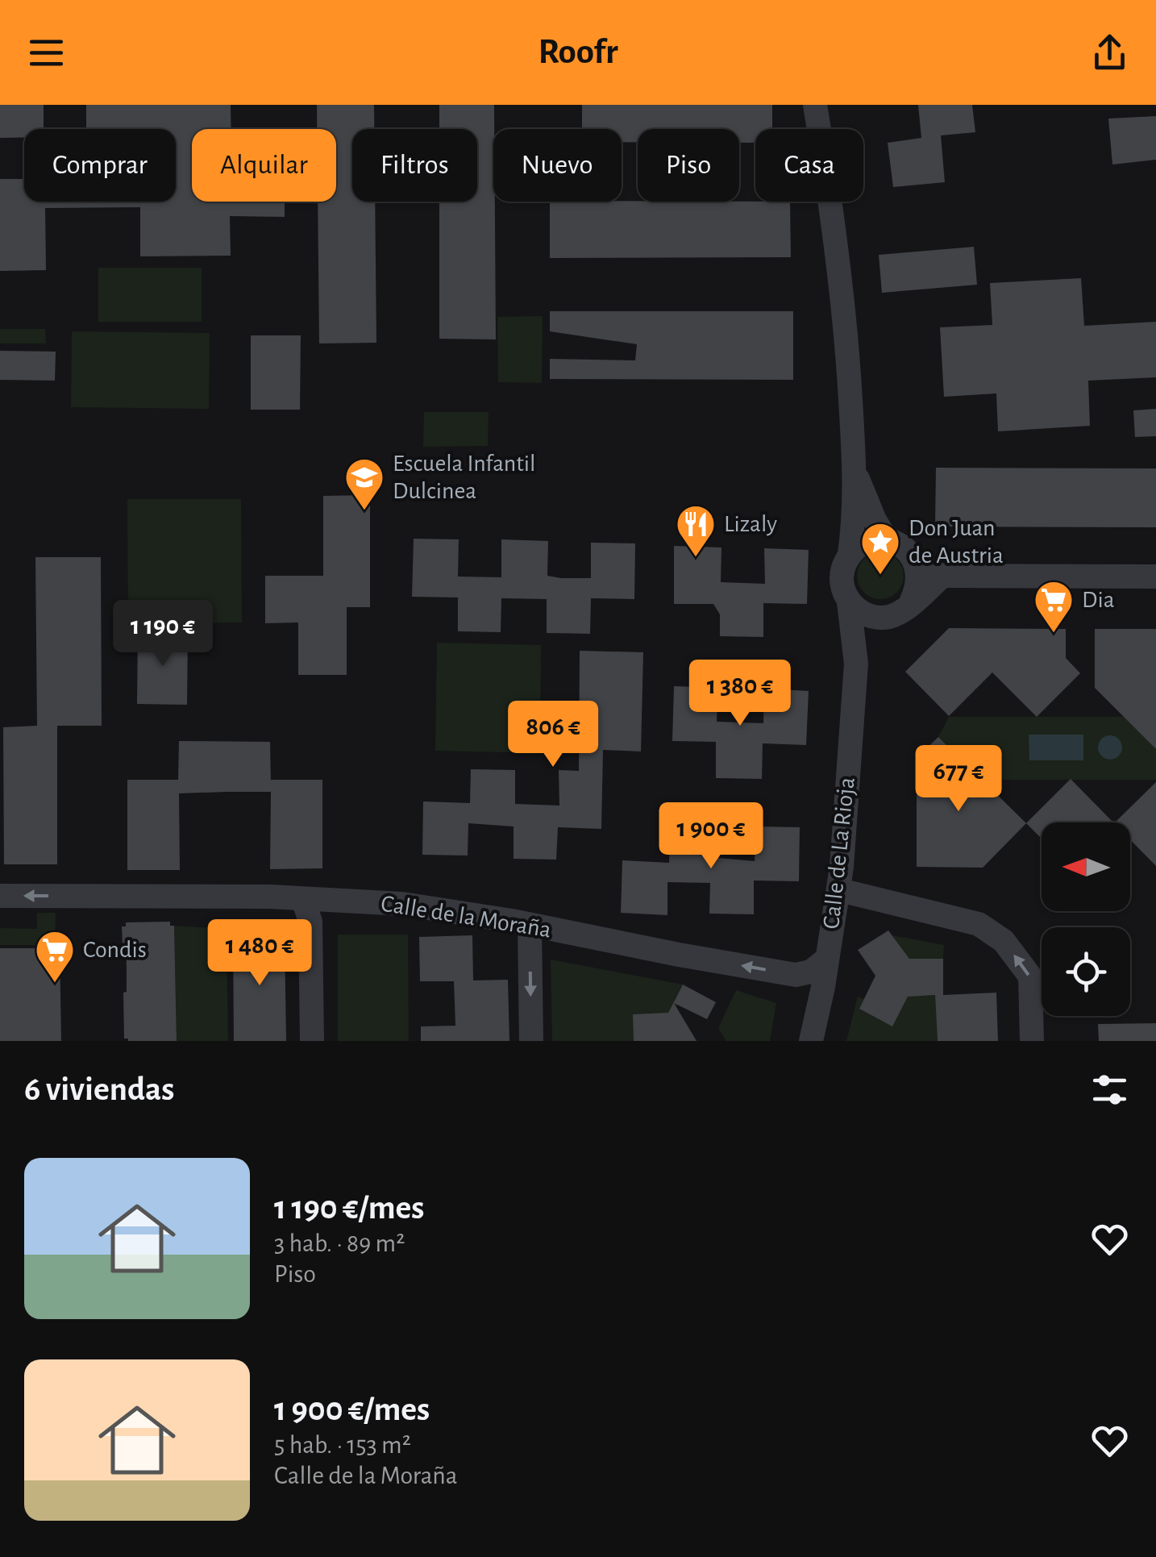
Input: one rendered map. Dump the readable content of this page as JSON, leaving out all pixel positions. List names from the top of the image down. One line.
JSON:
{"streets":{"street":["Calle de La Rioja","Calle de la Moraña"]},"crossings":[["Calle de La Rioja","Calle de la Moraña"]],"one_way":["Calle de la Moraña"],"places":{"school or university":["Escuela Infantil Dulcinea"],"restaurant":["Lizaly"],"place":["Don Juan de Austria"],"supermarket":["Dia","Condis"]},"north":"left","page":{"header":"Roofr","chip":["Comprar","Alquilar","Filtros","Nuevo","Piso","Casa"],"price":["1 190 €","1 380 €","806 €","677 €","1 900 €","1 480 €"],"heading":"6 viviendas","list":[{"name":"1 190 €/mes","note":"3 hab. · 89 m² · Piso"},{"name":"1 900 €/mes","note":"5 hab. · 153 m² · Calle de la Moraña"}]}}
